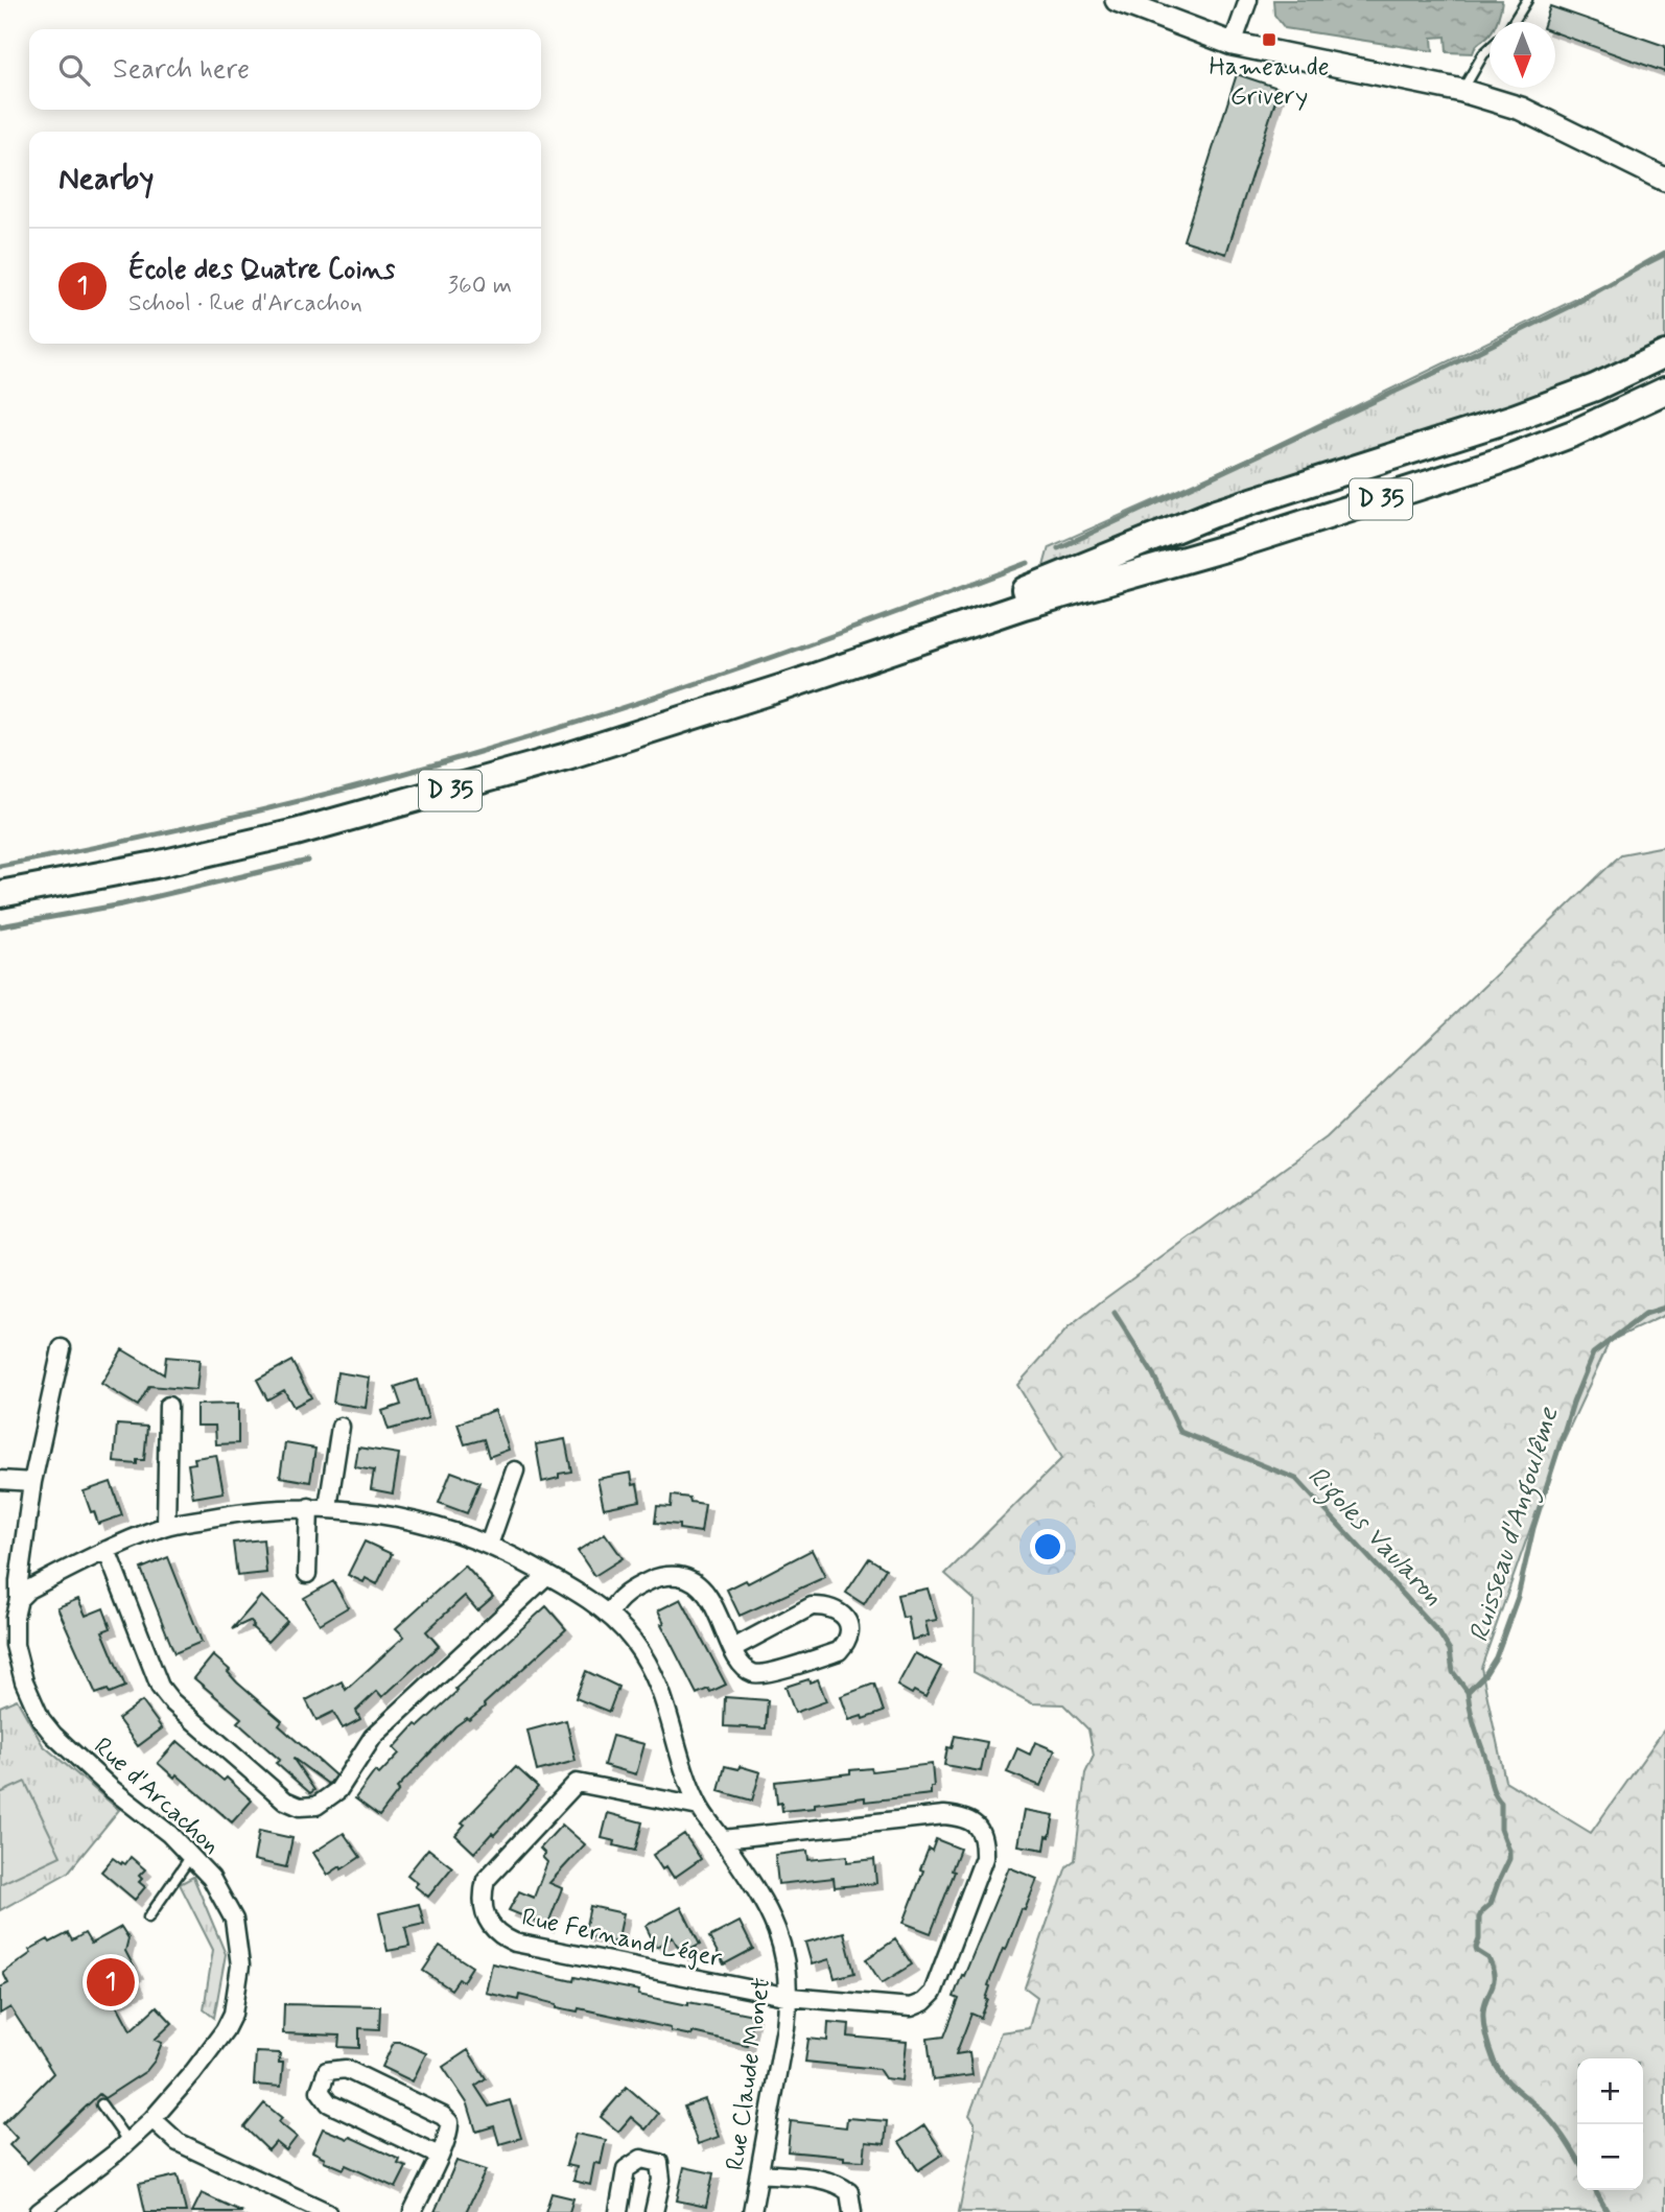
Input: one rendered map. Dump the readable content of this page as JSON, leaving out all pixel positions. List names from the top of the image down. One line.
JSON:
{"streets":{"main road":["D 35"],"street":["Rue d'Arcachon","Rue Fernand Léger","Rue Claude Monet"]},"crossings":[["Rue d'Arcachon","Rue Claude Monet"],["Rue Fernand Léger","Rue Claude Monet"]],"water":["Ruisseau d'Angoulême","Rigoles Vaularon"],"places":{"transit":["Hameau de Grivery"]},"north":"bottom","page":{"search":"Search here","heading":"Nearby","list":[{"mark":"1","name":"École des Quatre Coins","note":"School · Rue d'Arcachon","value":"360 m"}],"pins":"1","map_buttons":["+","−"]}}
